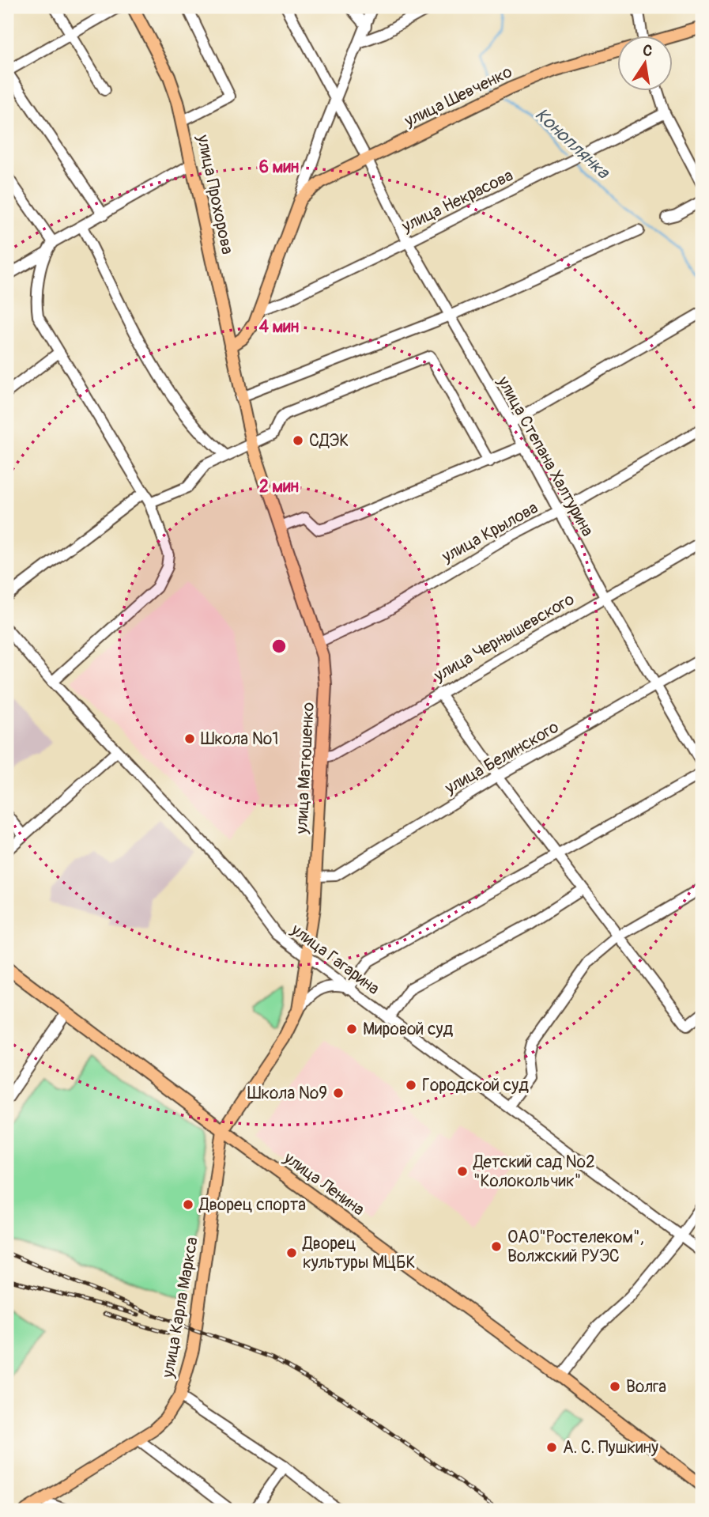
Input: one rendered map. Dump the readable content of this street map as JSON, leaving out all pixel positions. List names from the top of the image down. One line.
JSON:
{"streets":{"main road":["улица Шевченко","улица Прохорова","улица Матюшенко","улица Ленина","улица Карла Маркса"],"street":["улица Некрасова","улица Степана Халтурина","улица Крылова","улица Чернышевского","улица Белинского","улица Гагарина"]},"crossings":[["улица Шевченко","улица Степана Халтурина"],["улица Прохорова","улица Матюшенко"],["улица Некрасова","улица Степана Халтурина"],["улица Степана Халтурина","улица Крылова"],["улица Степана Халтурина","улица Чернышевского"],["улица Степана Халтурина","улица Белинского"],["улица Крылова","улица Матюшенко"],["улица Чернышевского","улица Матюшенко"],["улица Белинского","улица Матюшенко"],["улица Матюшенко","улица Гагарина"],["улица Матюшенко","улица Ленина"],["улица Матюшенко","улица Карла Маркса"],["улица Ленина","улица Карла Маркса"]],"water":["Коноплянка"],"places":["СДЭК","Школа №1","Мировой суд","Городской суд","Школа №9","Детский сад №2 \"Колокольчик\"","Дворец спорта","ОАО\"Ростелеком\", Волжский РУЭС","Дворец культуры МЦБК","Волга","А. С. Пушкину"],"north":"top","rings":["6 мин","4 мин","2 мин"]}
